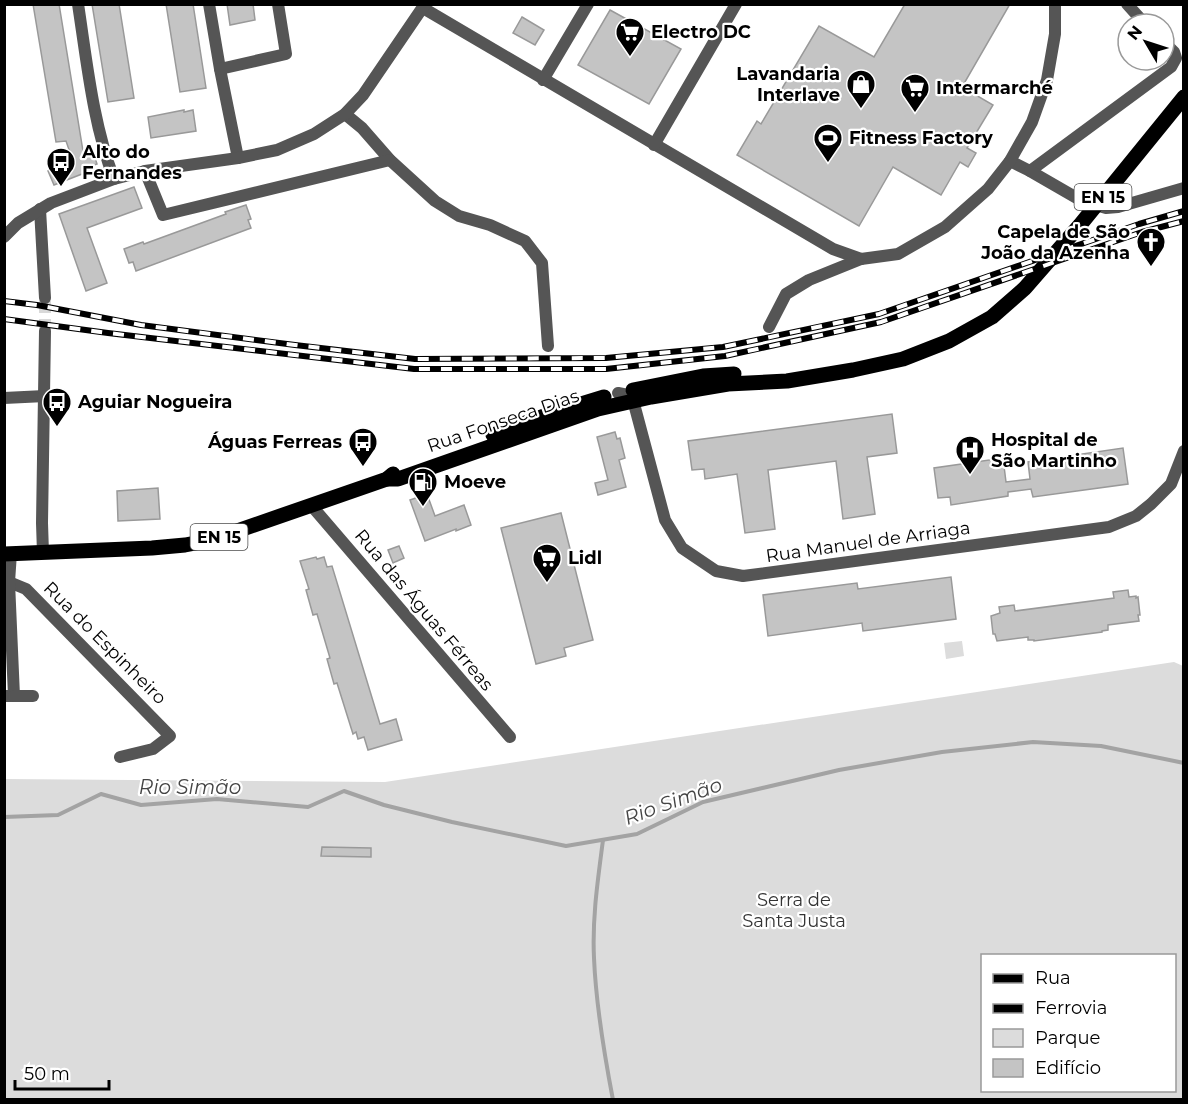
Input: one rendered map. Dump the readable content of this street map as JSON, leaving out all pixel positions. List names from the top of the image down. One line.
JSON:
{"streets":{"main road":["EN 15","Rua Fonseca Dias"],"street":["Rua Manuel de Arriaga","Rua das Águas Férreas","Rua do Espinheiro"]},"crossings":[["Rua Fonseca Dias","Rua Manuel de Arriaga"],["Rua Fonseca Dias","Rua das Águas Férreas"]],"water":["Rio Simão"],"parks":["Serra de Santa Justa"],"places":{"supermarket":["Electro DC","Intermarché","Lidl"],"shop":["Lavandaria Interlave"],"sports":["Fitness Factory"],"bus stop":["Alto do Fernandes","Aguiar Nogueira","Águas Ferreas"],"church":["Capela de São João da Azenha"],"hospital":["Hospital de São Martinho"],"fuel station":["Moeve"]},"legend":["Rua","Ferrovia","Parque","Edifício"],"scale_bar":"50 m","north":"top left"}
